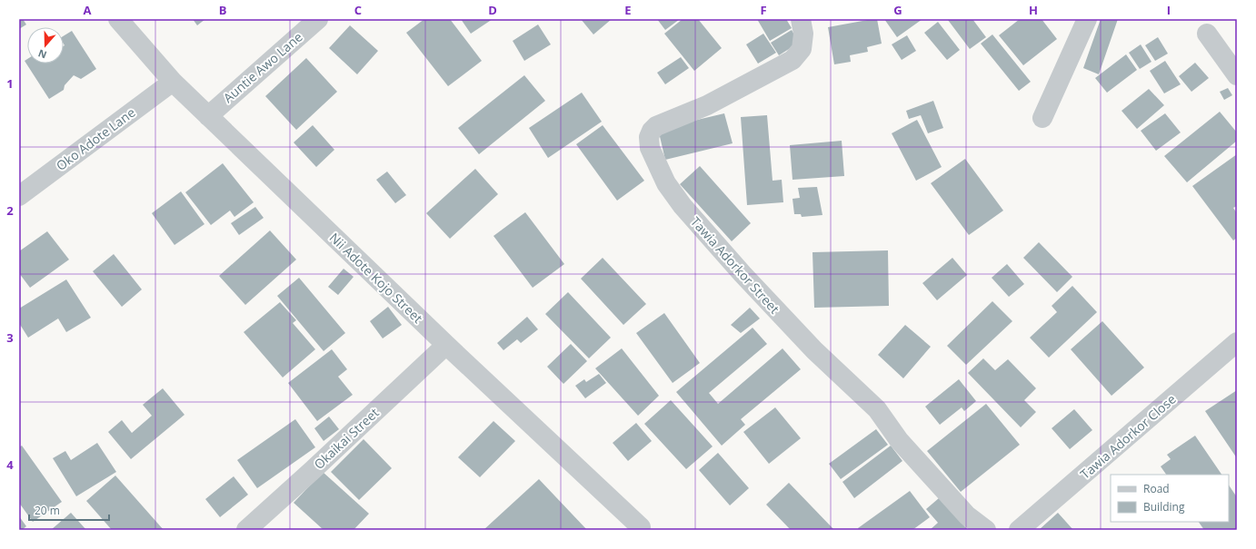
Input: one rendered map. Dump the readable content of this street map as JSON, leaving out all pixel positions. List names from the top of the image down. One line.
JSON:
{"streets":{"street":["Auntie Awo Lane","Oko Adote Lane","Tawia Adorkor Street","Nii Adote Kojo Street","Tawia Adorkor Close","Okaikai Street"]},"crossings":[["Auntie Awo Lane","Nii Adote Kojo Street"],["Oko Adote Lane","Nii Adote Kojo Street"],["Nii Adote Kojo Street","Okaikai Street"]],"legend":["Road","Building"],"scale_bar":"20 m","north":"bottom","grid":{"columns":["A","B","C","D","E","F","G","H","I"],"rows":["1","2","3","4"]}}
